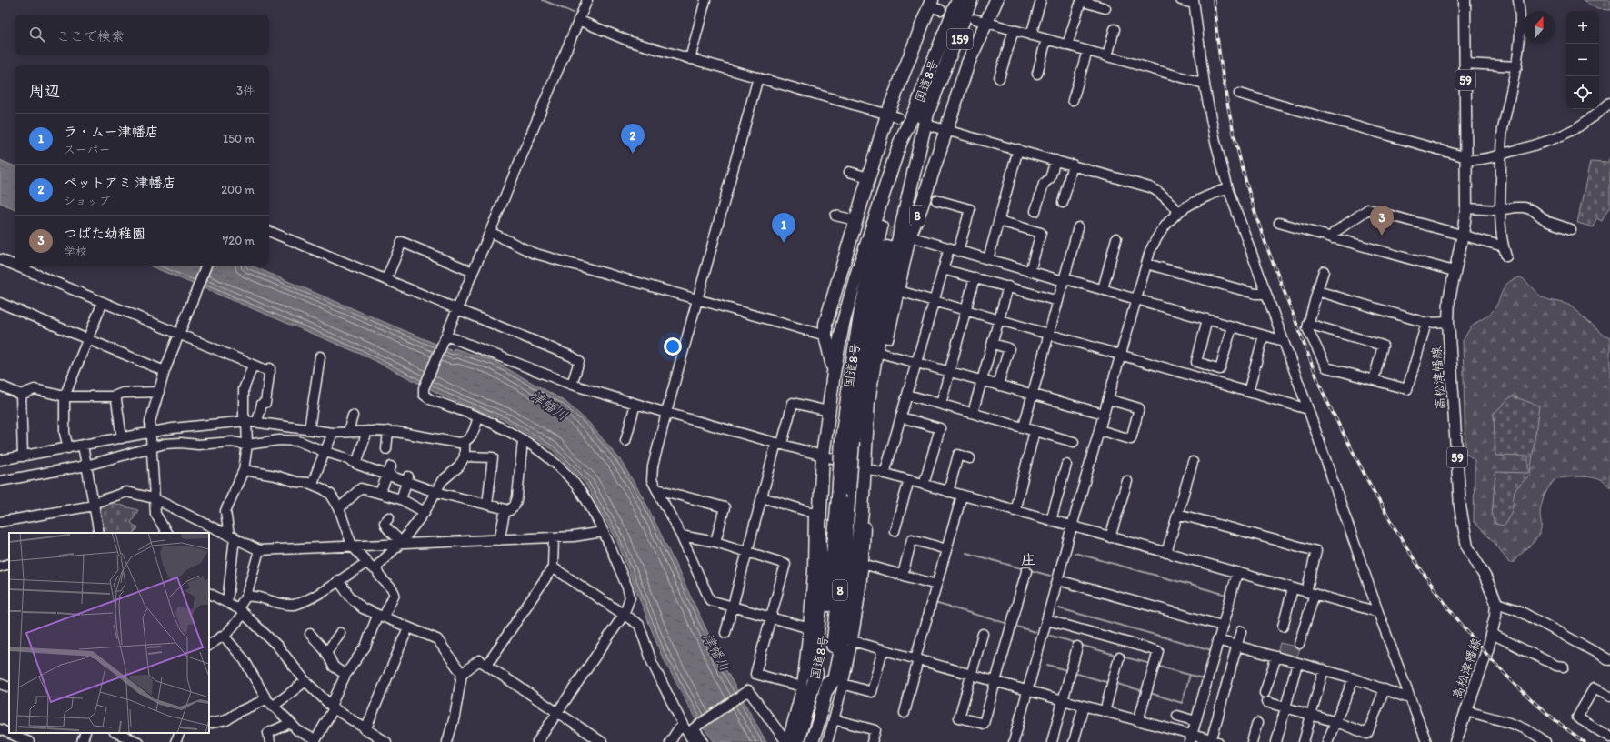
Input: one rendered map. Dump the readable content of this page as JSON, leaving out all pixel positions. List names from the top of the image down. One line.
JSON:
{"streets":{"highway":["159","国道8号","8"],"main road":["59","高松津幡線"]},"crossings":[["159","国道8号"],["国道8号","8"]],"districts":["庄"],"water":["津幡川"],"north":"top","page":{"map_buttons":["+","−"],"search":"ここで検索","heading":["周辺","3件"],"list":[{"mark":"1","name":"ラ・ムー津幡店","note":"スーパー","value":"150 m"},{"mark":"2","name":"ペットアミ 津幡店","note":"ショップ","value":"200 m"},{"mark":"3","name":"つばた幼稚園","note":"学校","value":"720 m"}],"pins":["2","3","1"]}}
